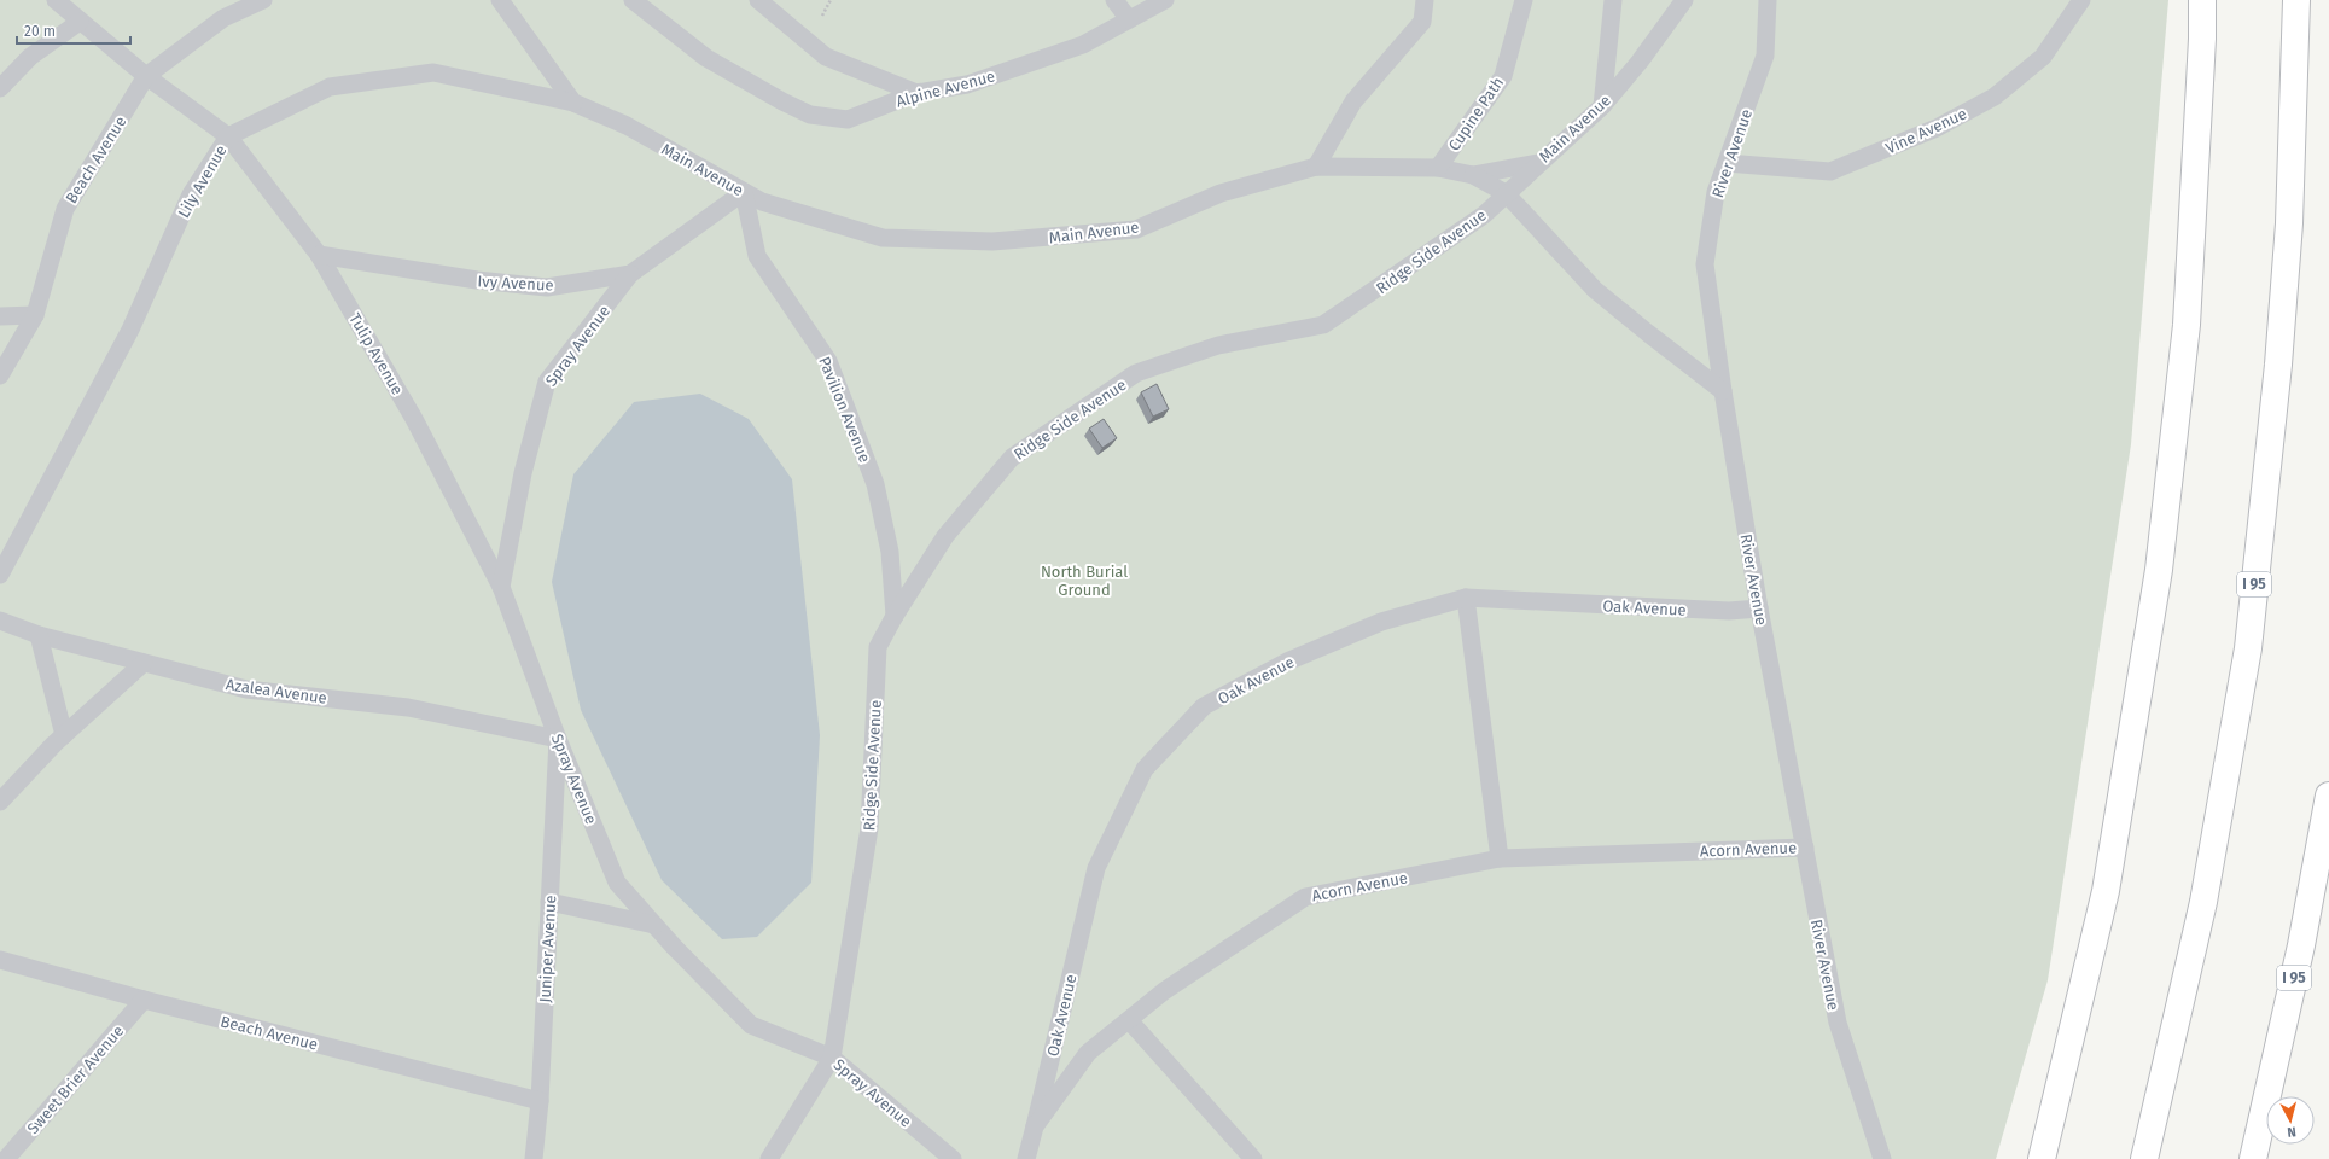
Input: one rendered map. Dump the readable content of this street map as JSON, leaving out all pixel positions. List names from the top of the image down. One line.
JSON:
{"streets":{"highway":["I 95"],"lane":["Alpine Avenue","Cupine Path","Main Avenue","Vine Avenue","River Avenue","Beach Avenue","Lily Avenue","Ridge Side Avenue","Ivy Avenue","Spray Avenue","Tulip Avenue","Pavilion Avenue","Oak Avenue","Azalea Avenue","Acorn Avenue","Juniper Avenue","Sweet Brier Avenue"]},"crossings":[["Cupine Path","Main Avenue"],["Main Avenue","Lily Avenue"],["Main Avenue","Ridge Side Avenue"],["Main Avenue","Ivy Avenue"],["Main Avenue","Pavilion Avenue"],["Vine Avenue","River Avenue"],["River Avenue","Oak Avenue"],["River Avenue","Acorn Avenue"],["Beach Avenue","Tulip Avenue"],["Beach Avenue","Juniper Avenue"],["Beach Avenue","Sweet Brier Avenue"],["Lily Avenue","Tulip Avenue"],["Ridge Side Avenue","Spray Avenue"],["Ridge Side Avenue","Pavilion Avenue"],["Ivy Avenue","Spray Avenue"],["Ivy Avenue","Tulip Avenue"],["Ivy Avenue","Pavilion Avenue"],["Spray Avenue","Tulip Avenue"],["Spray Avenue","Azalea Avenue"],["Spray Avenue","Juniper Avenue"],["Oak Avenue","Acorn Avenue"],["Azalea Avenue","Juniper Avenue"]],"parks":["North Burial Ground"],"scale_bar":"20 m","north":"bottom"}
